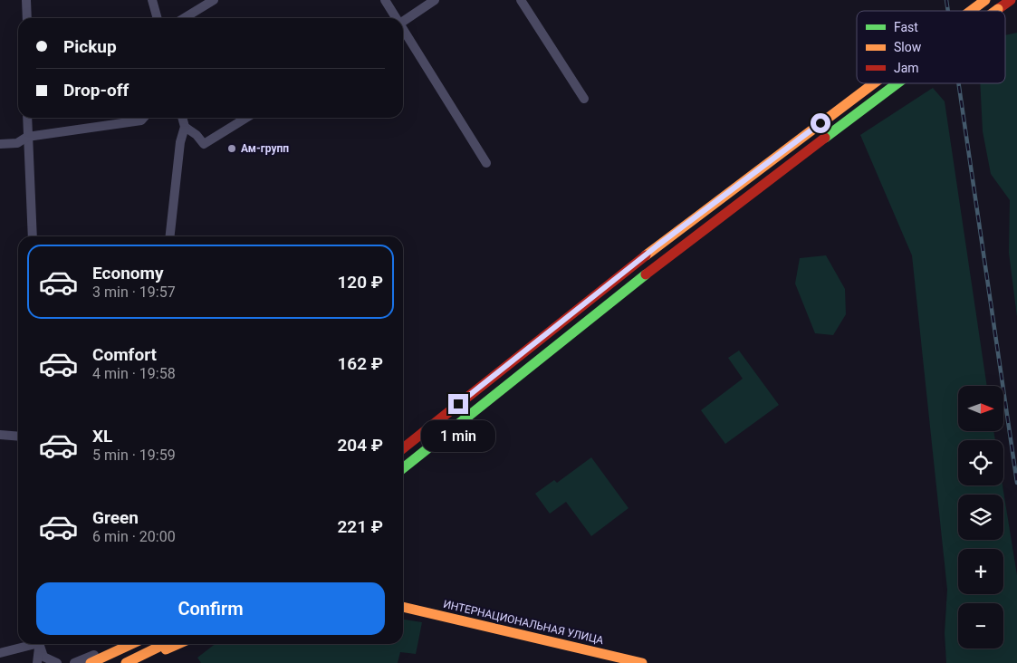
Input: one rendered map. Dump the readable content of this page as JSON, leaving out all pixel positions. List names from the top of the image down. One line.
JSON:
{"streets":{"main road":["ИНТЕРНАЦИОНАЛЬНАЯ УЛИЦА"]},"places":["Ам-групп"],"legend":["Fast","Slow","Jam"],"north":"right","page":{"banner":["Pickup","Drop-off"],"list":[{"name":"Economy","note":"3 min · 19:57","value":"120 ₽"},{"name":"Comfort","note":"4 min · 19:58","value":"162 ₽"},{"name":"XL","note":"5 min · 19:59","value":"204 ₽"},{"name":"Green","note":"6 min · 20:00","value":"221 ₽"}],"map_buttons":["+","−"],"bubble":"1 min","buttons":"Confirm"}}
